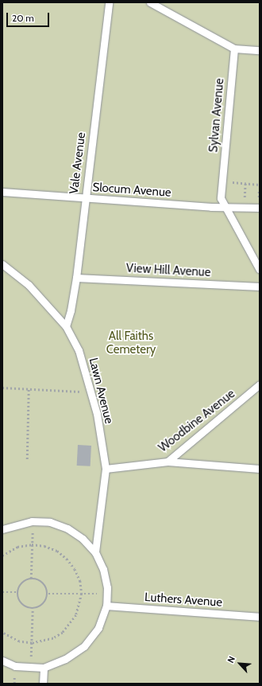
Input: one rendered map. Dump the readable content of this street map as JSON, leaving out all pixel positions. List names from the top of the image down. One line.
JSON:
{"streets":{"lane":["Sylvan Avenue","Vale Avenue","Slocum Avenue","View Hill Avenue","Lawn Avenue","Woodbine Avenue","Luthers Avenue"]},"crossings":[["Sylvan Avenue","Slocum Avenue"],["Vale Avenue","Slocum Avenue"],["Vale Avenue","View Hill Avenue"],["Vale Avenue","Lawn Avenue"],["Lawn Avenue","Woodbine Avenue"]],"parks":["All Faiths Cemetery"],"scale_bar":"20 m","north":"top left"}
